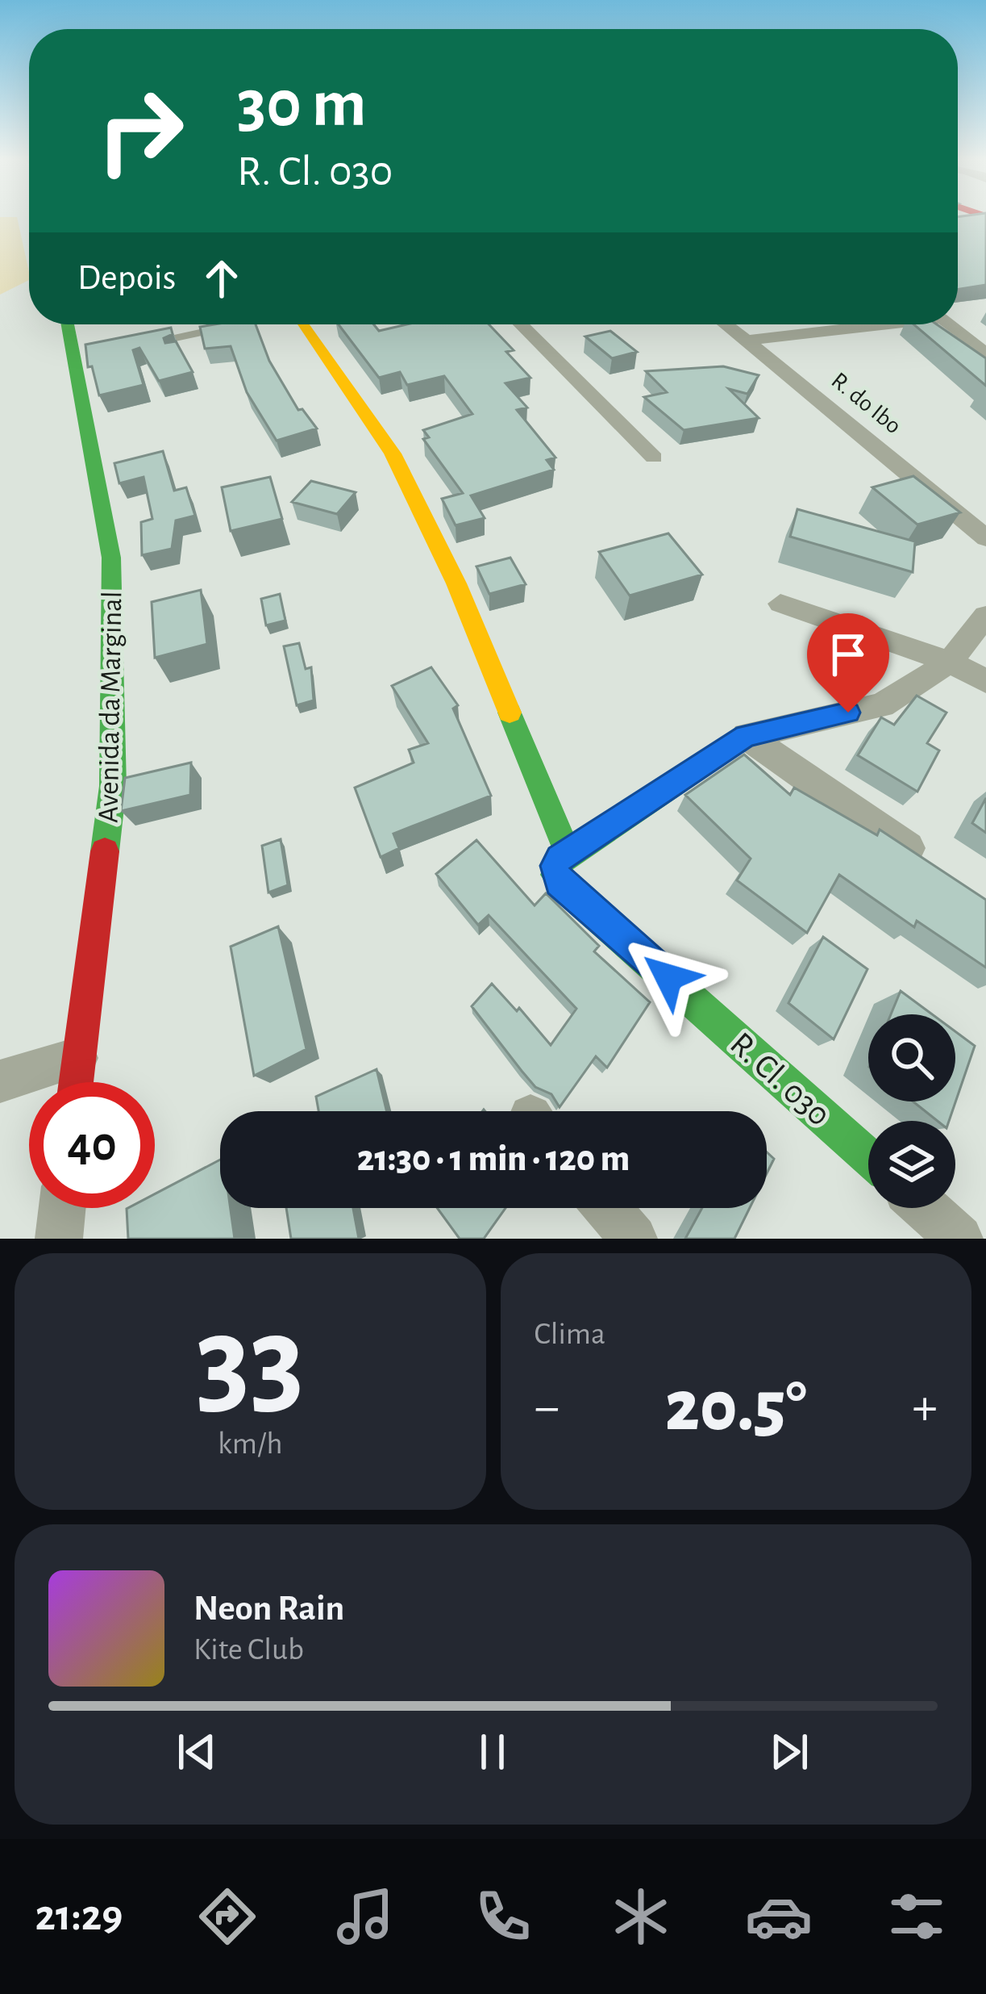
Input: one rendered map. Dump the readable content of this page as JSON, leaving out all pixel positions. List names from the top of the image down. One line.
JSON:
{"streets":{"main road":["Avenida da Marginal","R. Cl. 030"],"street":["R. do Ibo"]},"page":{"turn":["30 m","R. Cl. 030"],"then":"Depois","limit":"40","trip":"21:30 · 1 min · 120 m","tile":[["33","km/h"],"Clima"],"heat":["−","20.5°","+"],"song":["Neon Rain","Kite Club"],"tabs":"21:29"}}
